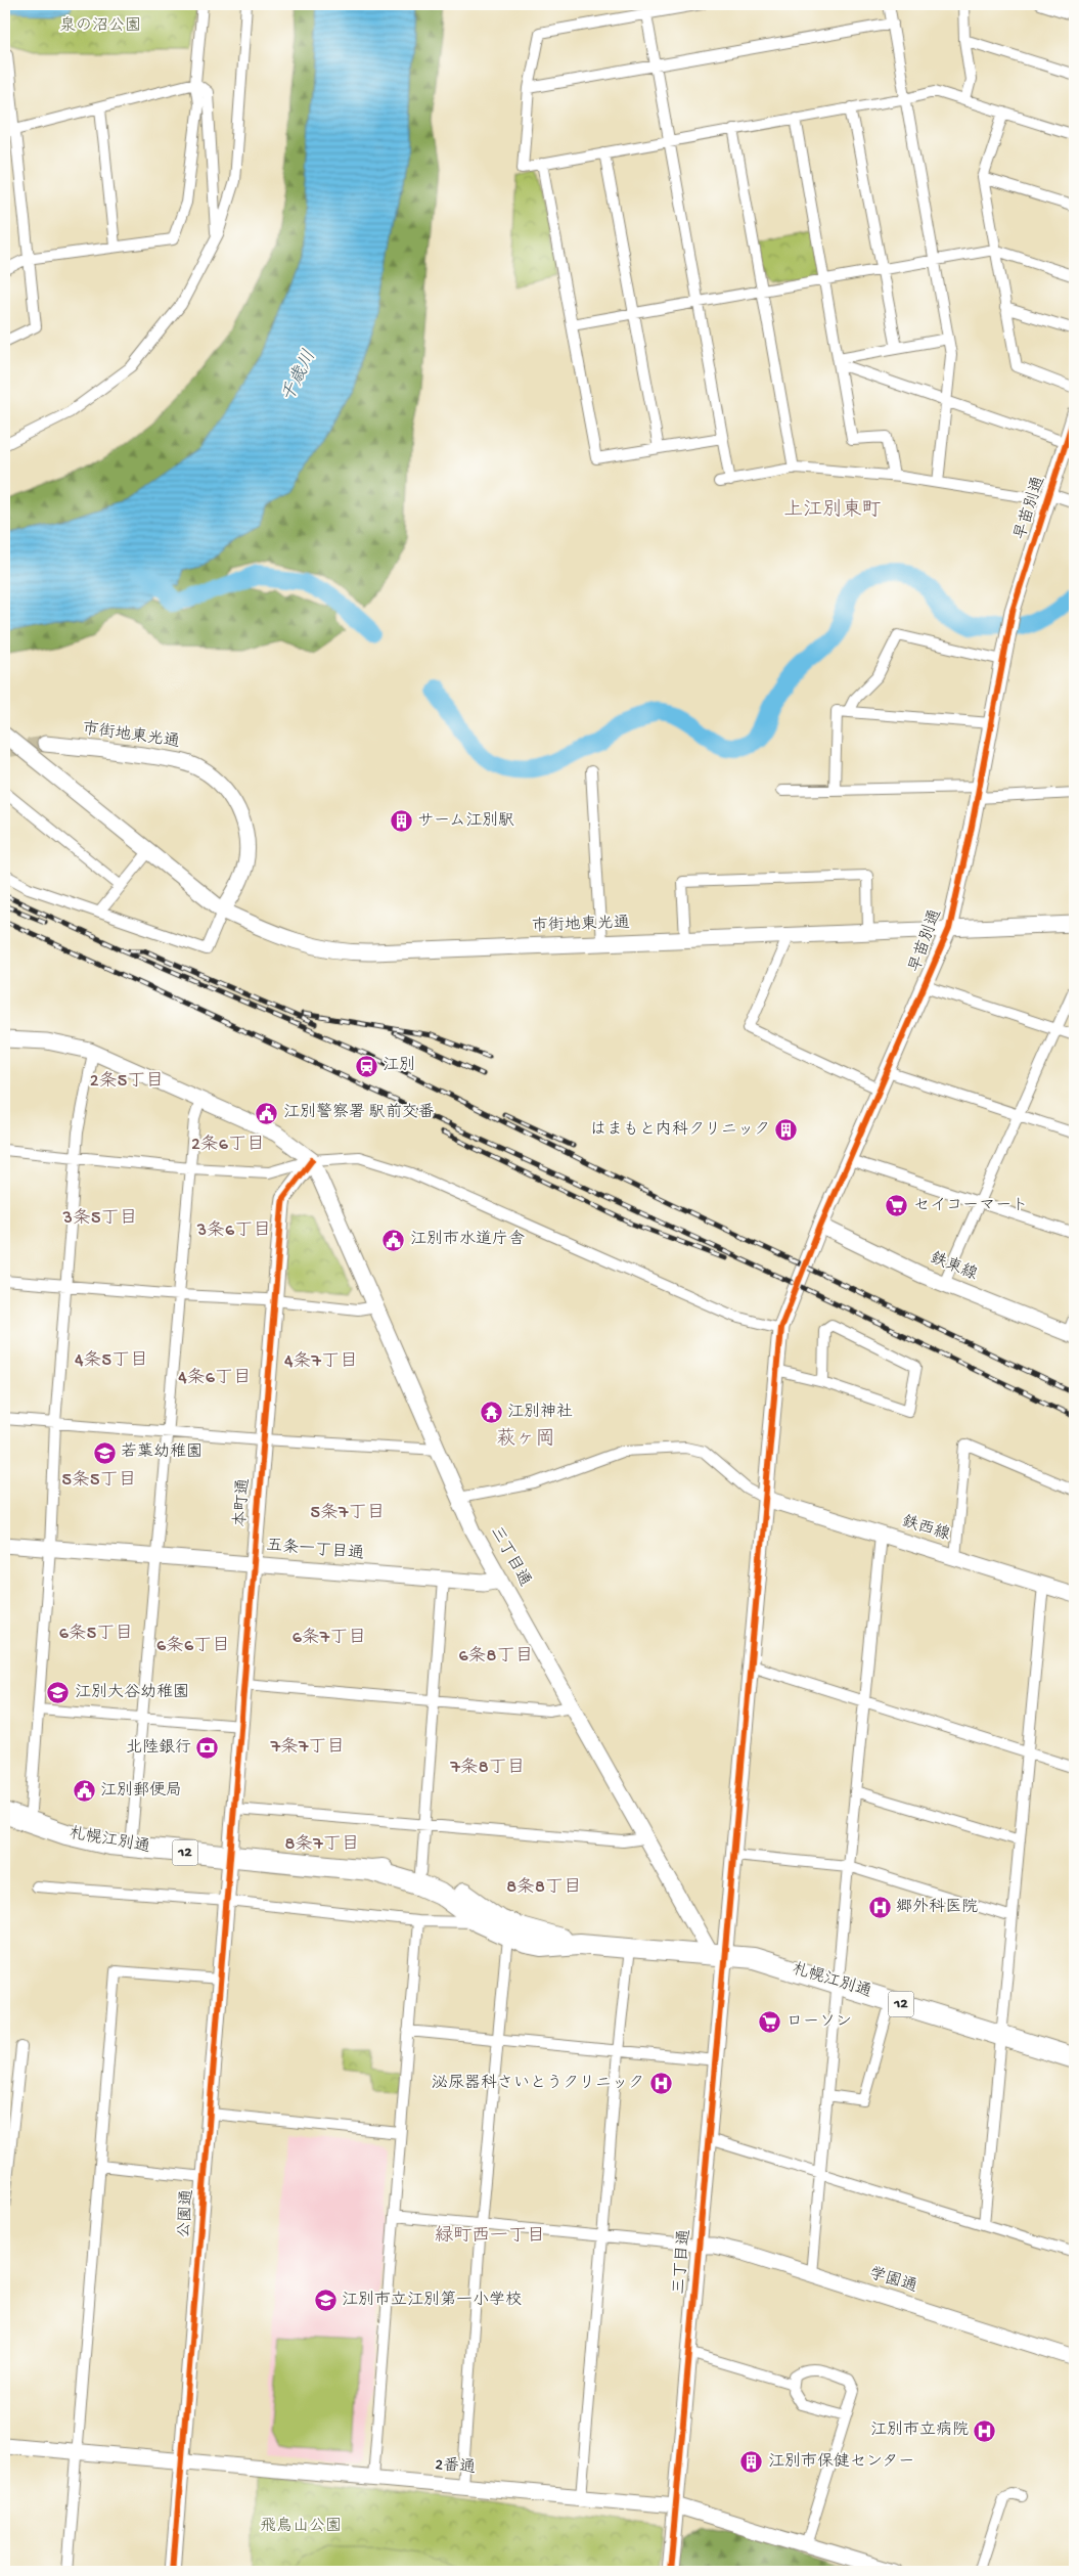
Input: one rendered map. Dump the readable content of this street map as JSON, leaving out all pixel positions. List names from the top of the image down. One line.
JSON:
{"streets":{"highway":["札幌江別通","12"],"street":["早苗別通","市街地東光通","鉄東線","本町通","鉄西線","五条一丁目通","三丁目通","公園通","学園通","2番通"]},"crossings":[["早苗別通","市街地東光通"],["早苗別通","鉄東線"],["早苗別通","鉄西線"],["早苗別通","三丁目通"],["早苗別通","札幌江別通"],["本町通","五条一丁目通"],["本町通","三丁目通"],["本町通","札幌江別通"],["本町通","公園通"],["五条一丁目通","三丁目通"],["三丁目通","札幌江別通"],["三丁目通","学園通"],["三丁目通","2番通"],["札幌江別通","公園通"],["公園通","2番通"]],"districts":["上江別東町","2条5丁目","2条6丁目","3条5丁目","3条6丁目","4条5丁目","4条7丁目","4条6丁目","萩ヶ岡","5条5丁目","5条7丁目","6条5丁目","6条7丁目","6条6丁目","6条8丁目","7条7丁目","7条8丁目","8条7丁目","8条8丁目","緑町西一丁目"],"water":["千歳川"],"parks":["泉の沼公園","飛鳥山公園"],"places":{"building":["サーム江別駅","はまもと内科クリニック","江別市保健センター"],"station":["江別"],"public building":["江別警察署 駅前交番","江別市水道庁舎","江別郵便局"],"supermarket":["セイコーマート","ローソン"],"temple":["江別神社"],"school or university":["若葉幼稚園","江別大谷幼稚園","江別市立江別第一小学校"],"bank":["北陸銀行"],"hospital":["郷外科医院","泌尿器科さいとうクリニック","江別市立病院"]}}
